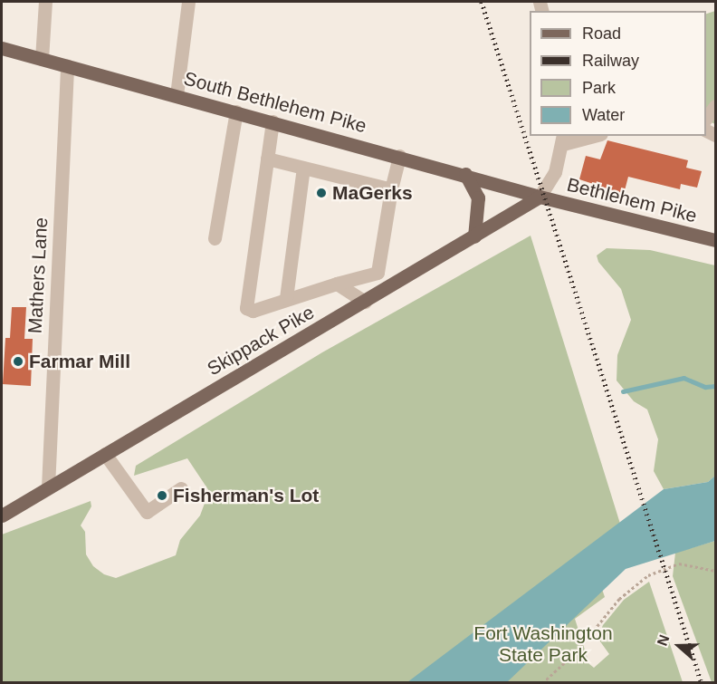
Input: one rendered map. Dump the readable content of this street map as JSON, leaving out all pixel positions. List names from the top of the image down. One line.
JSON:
{"streets":{"main road":["South Bethlehem Pike","Bethlehem Pike","Skippack Pike"],"street":["Mathers Lane"]},"crossings":[["South Bethlehem Pike","Bethlehem Pike"],["South Bethlehem Pike","Mathers Lane"],["South Bethlehem Pike","Skippack Pike"],["Bethlehem Pike","Skippack Pike"],["Mathers Lane","Skippack Pike"]],"parks":["Fort Washington State Park"],"places":["MaGerks","Farmar Mill","Fisherman's Lot"],"legend":["Road","Railway","Park","Water"],"north":"left"}
